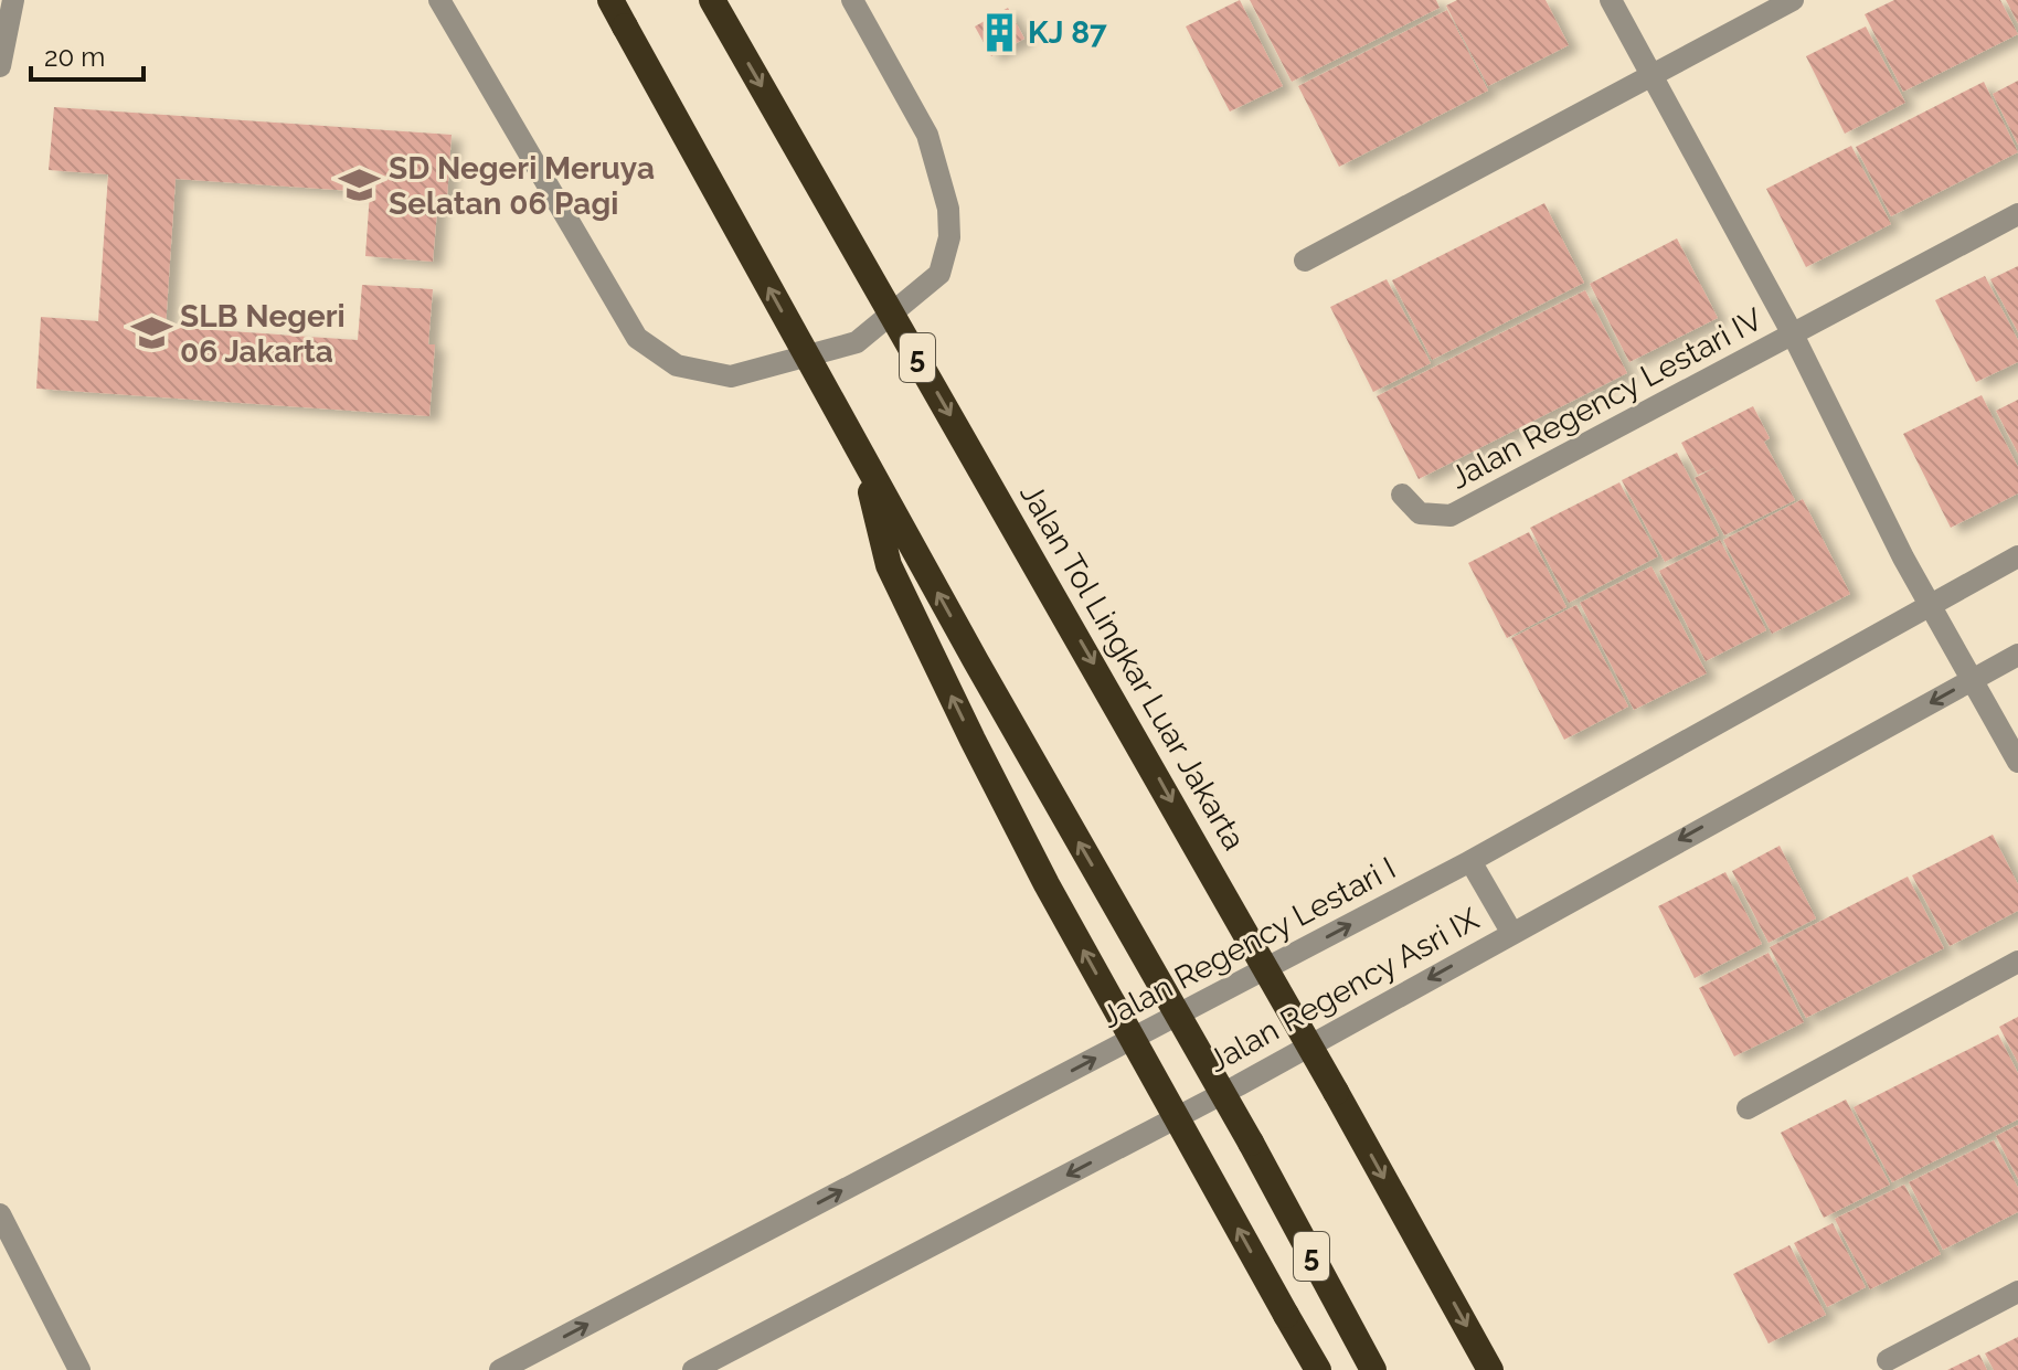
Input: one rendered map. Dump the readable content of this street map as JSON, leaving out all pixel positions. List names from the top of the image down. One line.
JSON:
{"streets":{"highway":["5","Jalan Tol Lingkar Luar Jakarta"],"street":["Jalan Regency Lestari IV","Jalan Regency Lestari I","Jalan Regency Asri IX"]},"one_way":["Jalan Regency Lestari I","Jalan Regency Asri IX"],"places":{"building":["KJ 87"],"school or university":["SD Negeri Meruya Selatan 06 Pagi","SLB Negeri 06 Jakarta"]},"scale_bar":"20 m"}
